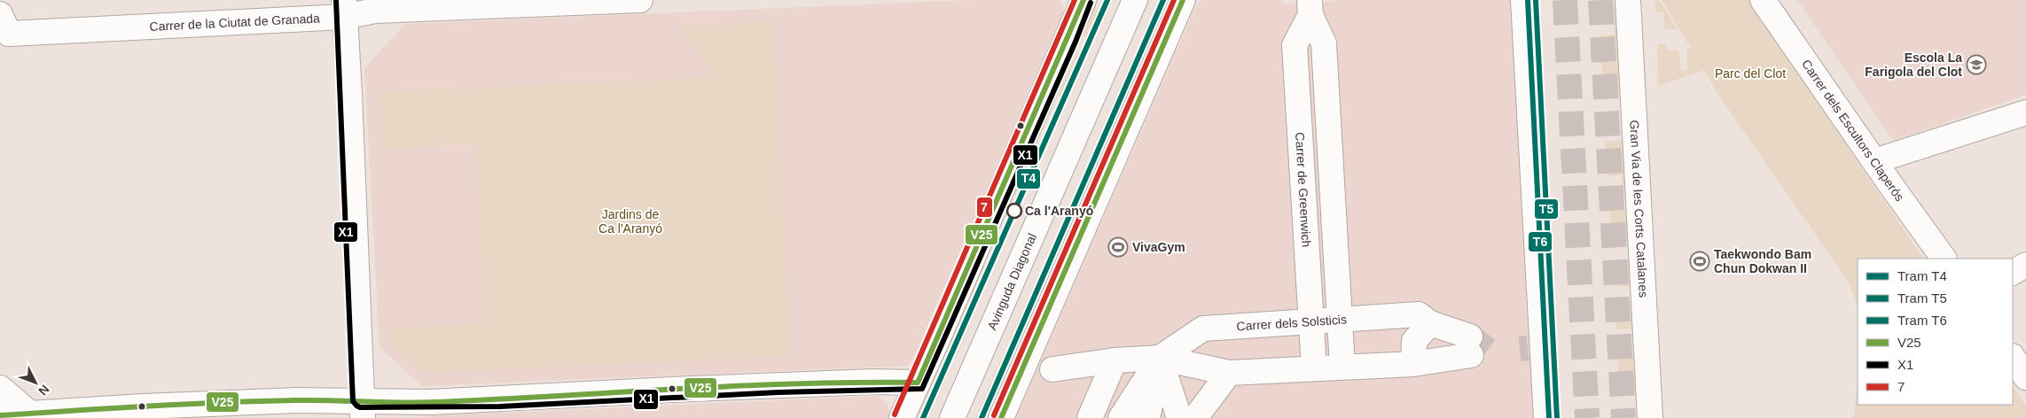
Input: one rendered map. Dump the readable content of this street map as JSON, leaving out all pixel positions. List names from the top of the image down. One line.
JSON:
{"streets":{"street":["Carrer de la Ciutat de Granada","Carrer dels Escultors Claperós","Carrer de Greenwich","Gran Via de les Corts Catalanes","Avinguda Diagonal","Carrer dels Solsticis"]},"crossings":[["Carrer de Greenwich","Carrer dels Solsticis"]],"parks":["Parc del Clot","Jardins de Ca l'Aranyó"],"places":{"school or university":["Escola La Farigola del Clot"],"other":["Ca l'Aranyó"],"sports":["VivaGym","Taekwondo Bam Chun Dokwan II"]},"lines":["tram line T4","tram line T5","tram line T6","transit line V25","transit line X1","transit line 7"],"legend":["Tram T4","Tram T5","Tram T6","V25","X1","7"],"north":"bottom right"}
